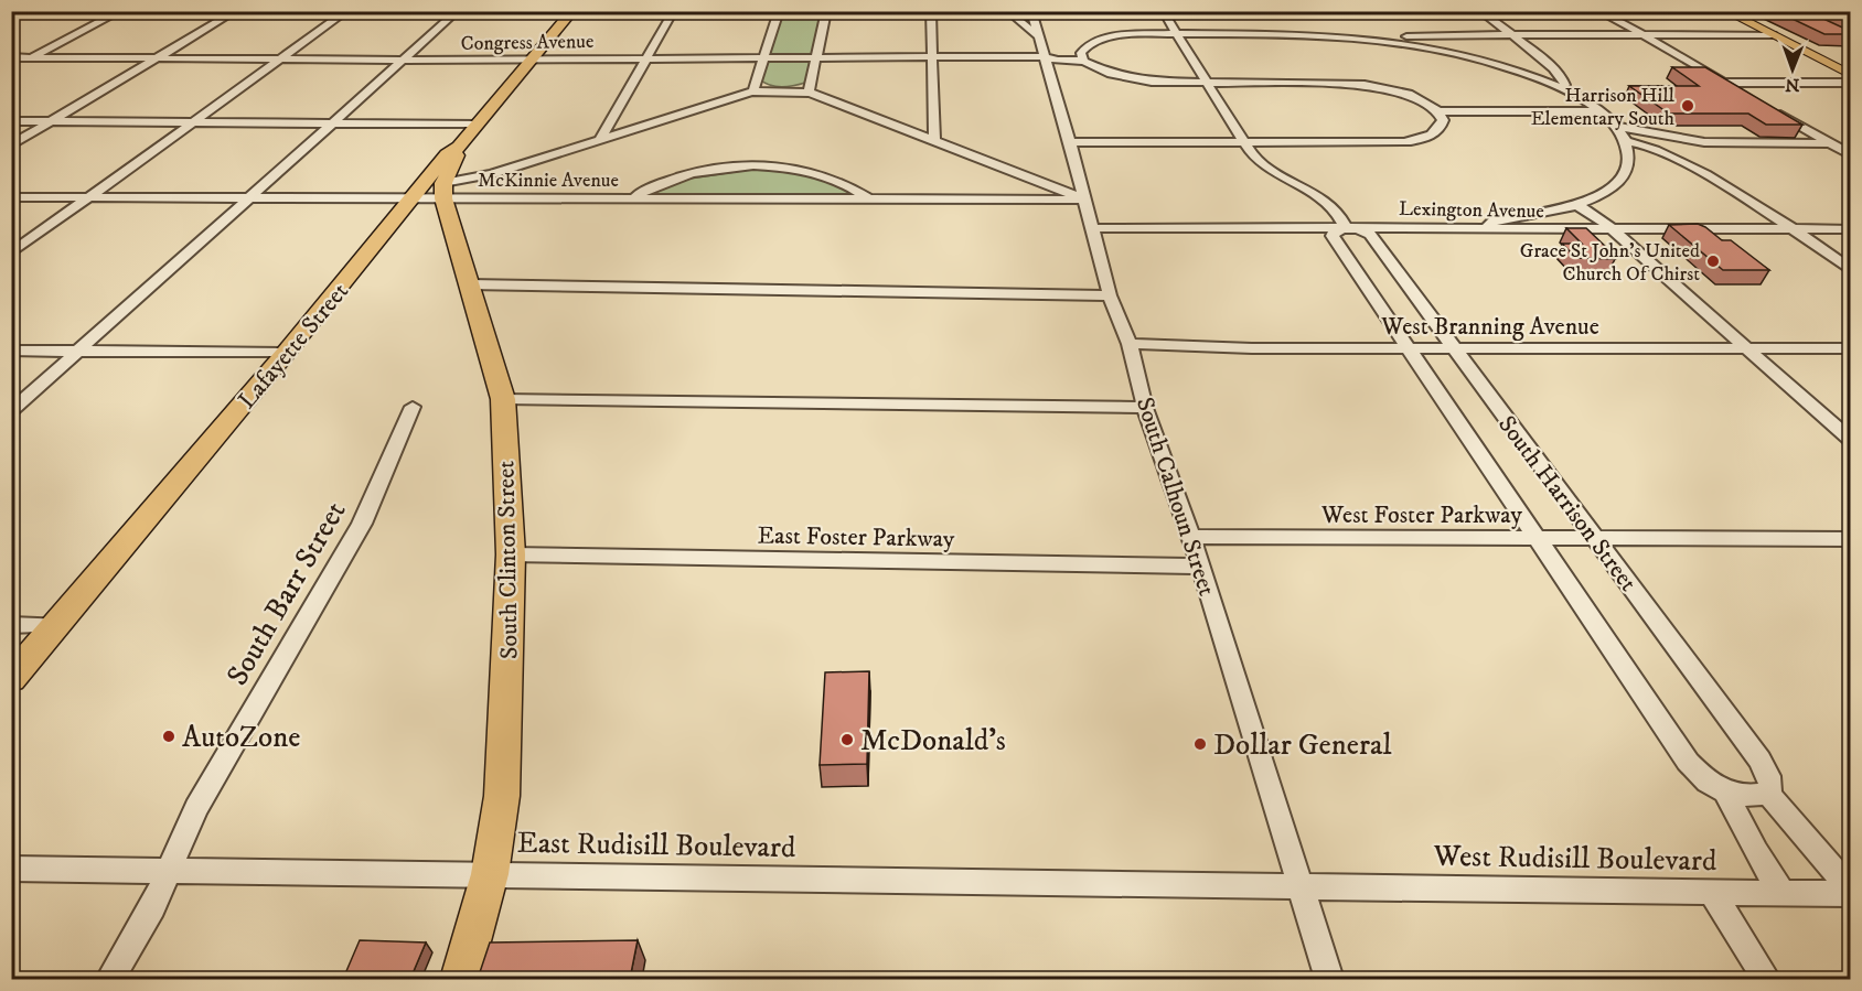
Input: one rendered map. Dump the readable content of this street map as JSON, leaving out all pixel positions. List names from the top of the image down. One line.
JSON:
{"streets":{"highway":["Lafayette Street","South Clinton Street"],"street":["Congress Avenue","McKinnie Avenue","Lexington Avenue","West Branning Avenue","South Calhoun Street","South Harrison Street","West Foster Parkway","East Foster Parkway","South Barr Street","East Rudisill Boulevard","West Rudisill Boulevard"]},"crossings":[["Congress Avenue","Lafayette Street"],["Congress Avenue","South Calhoun Street"],["McKinnie Avenue","Lafayette Street"],["McKinnie Avenue","South Calhoun Street"],["McKinnie Avenue","South Clinton Street"],["Lexington Avenue","South Calhoun Street"],["Lexington Avenue","South Harrison Street"],["West Branning Avenue","South Calhoun Street"],["West Branning Avenue","South Harrison Street"],["South Calhoun Street","West Foster Parkway"],["South Calhoun Street","East Foster Parkway"],["South Calhoun Street","East Rudisill Boulevard"],["South Calhoun Street","West Rudisill Boulevard"],["South Harrison Street","West Foster Parkway"],["South Harrison Street","West Rudisill Boulevard"],["East Foster Parkway","South Clinton Street"],["South Clinton Street","East Rudisill Boulevard"],["South Barr Street","East Rudisill Boulevard"],["East Rudisill Boulevard","West Rudisill Boulevard"]],"places":["Harrison Hill Elementary South","Grace St John's United Church Of Chirst","AutoZone","McDonald's","Dollar General"],"north":"bottom"}
